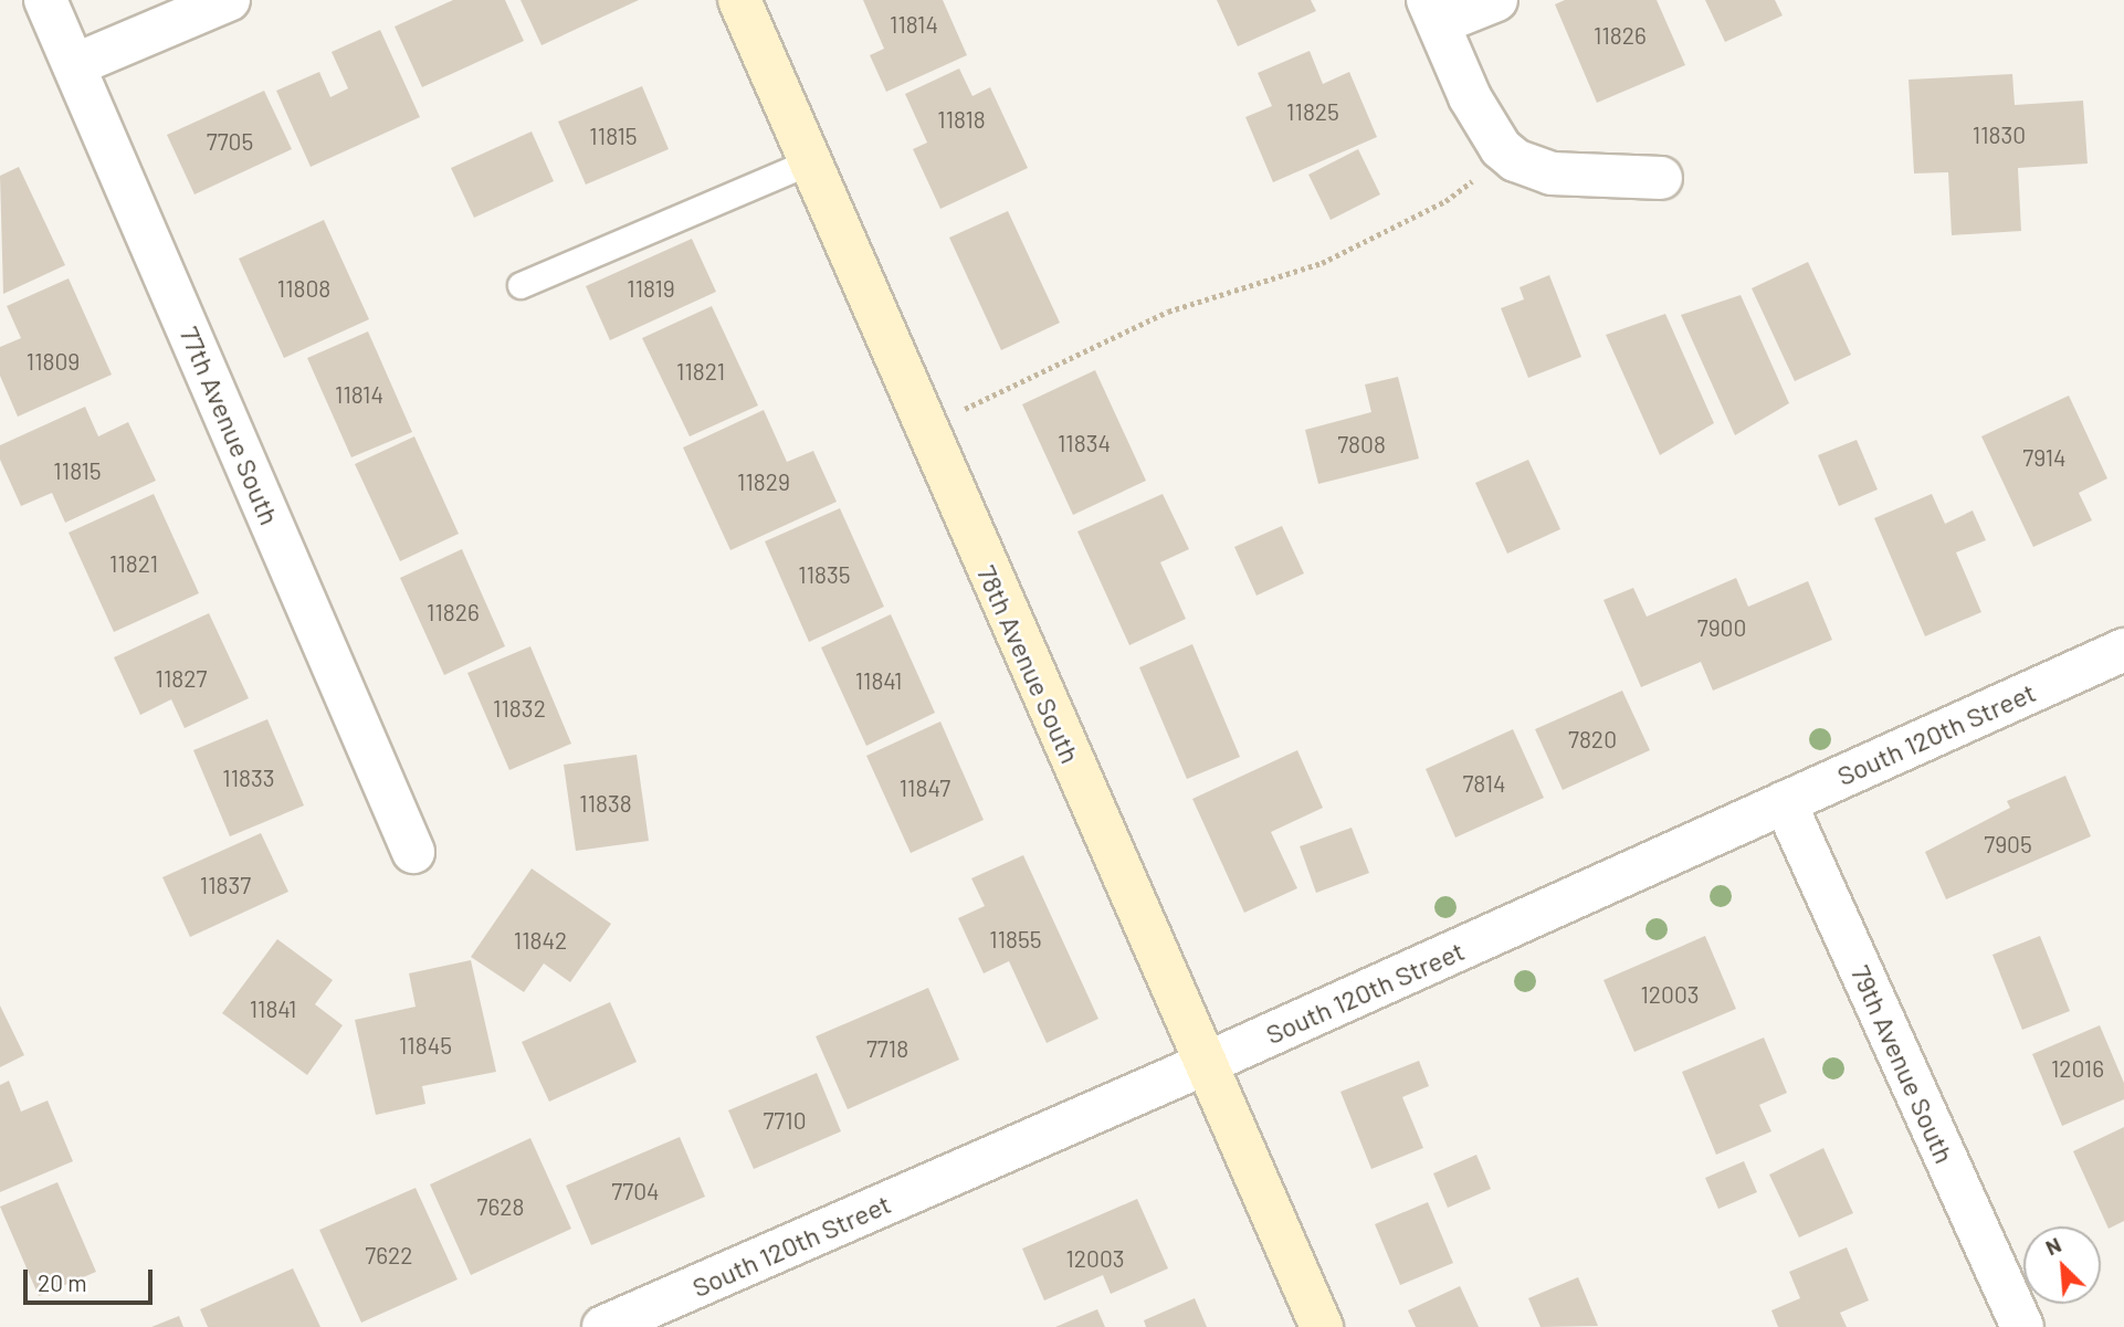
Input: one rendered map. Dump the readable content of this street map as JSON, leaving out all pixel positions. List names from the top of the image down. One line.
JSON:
{"streets":{"street":["77th Avenue South","78th Avenue South","South 120th Street","79th Avenue South"]},"crossings":[["78th Avenue South","South 120th Street"],["South 120th Street","79th Avenue South"]],"house_numbers":["11814","11826","11825","11818","11830","11815","7705","11808","11819","11809","11821","11814","11834","7808","7914","11815","11829","11821","11835","11826","7900","11827","11841","11832","7820","11833","7814","11847","11838","7905","11837","11855","11842","12003","11841","11845","7718","12016","7710","7704","7628","7622","12003"],"scale_bar":"20 m","north":"top left"}
